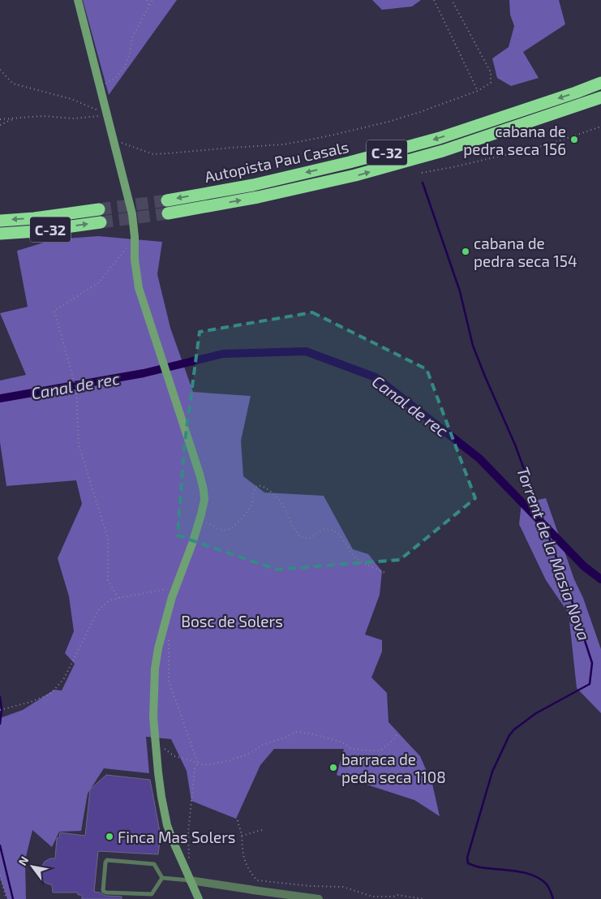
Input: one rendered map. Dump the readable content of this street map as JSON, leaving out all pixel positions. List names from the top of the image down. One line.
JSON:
{"streets":{"highway":["C-32","Autopista Pau Casals"]},"water":["Canal de rec","Torrent de la Masia Nova"],"parks":["Bosc de Solers"],"places":["cabana de pedra seca 156","cabana de pedra seca 154","barraca de peda seca 1108","Finca Mas Solers"],"north":"top left"}
